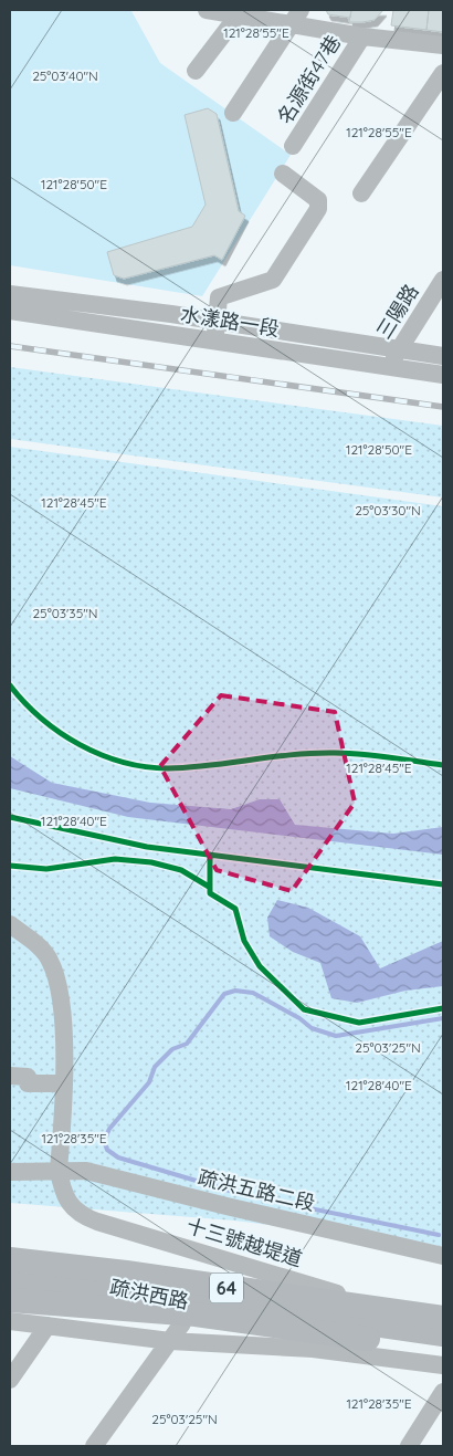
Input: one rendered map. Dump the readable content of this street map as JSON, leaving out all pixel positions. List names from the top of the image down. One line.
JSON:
{"streets":{"highway":["64"],"street":["名源街47巷","三陽路","水漾路一段","疏洪五路二段","十三號越堤道","疏洪西路"]},"crossings":[["三陽路","水漾路一段"],["疏洪五路二段","十三號越堤道"],["十三號越堤道","64"]],"coordinates":["121°28'55\"E","25°03'40\"N","121°28'50\"E","121°28'45\"E","25°03'30\"N","25°03'35\"N","121°28'40\"E","25°03'25\"N","121°28'35\"E"]}
